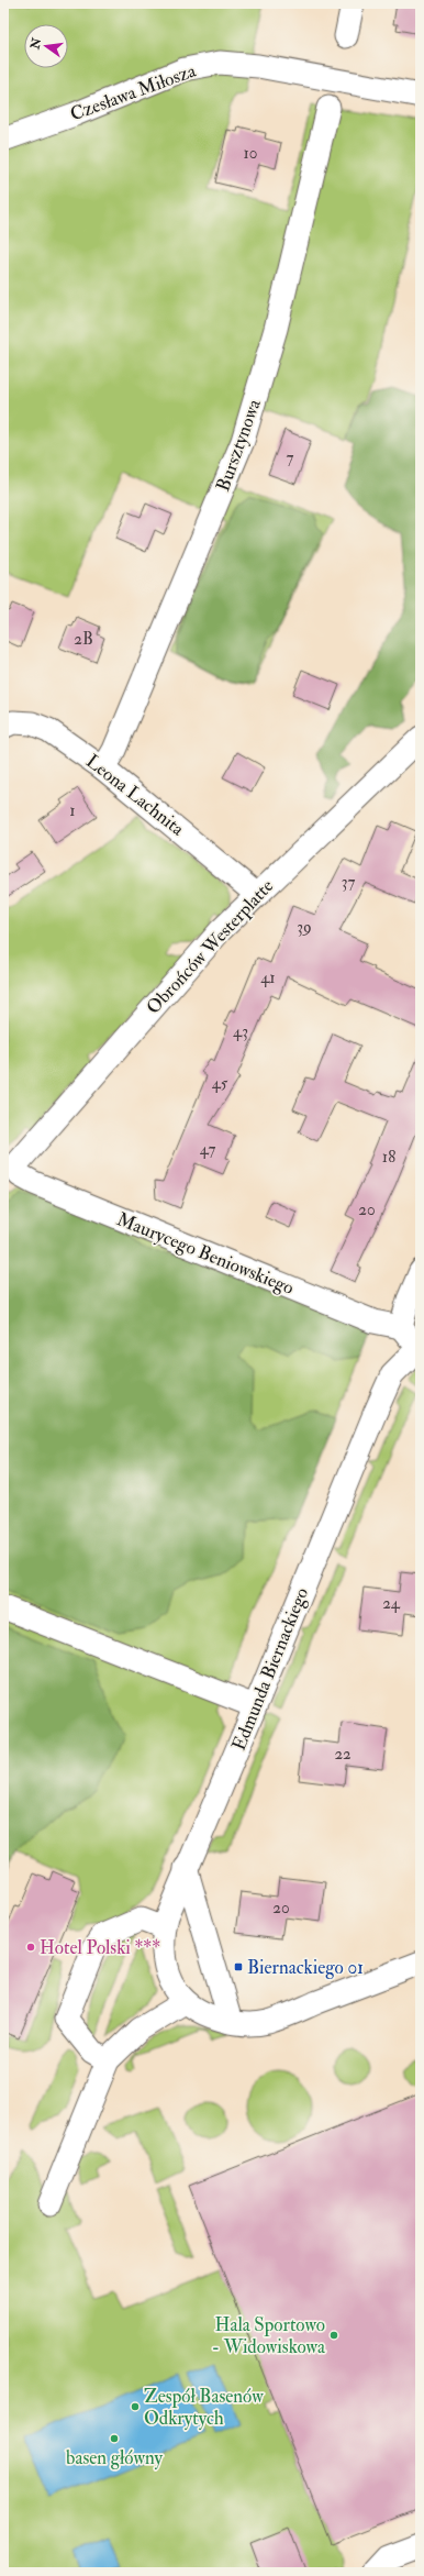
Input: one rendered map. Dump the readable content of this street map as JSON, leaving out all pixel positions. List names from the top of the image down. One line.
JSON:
{"streets":{"street":["Czesława Miłosza","Bursztynowa","Leona Lachnita","Obrońców Westerplatte","Maurycego Beniowskiego","Edmunda Biernackiego"]},"crossings":[["Bursztynowa","Leona Lachnita"],["Leona Lachnita","Obrońców Westerplatte"],["Obrońców Westerplatte","Maurycego Beniowskiego"]],"places":{"other":["Hotel Polski ***","Hala Sportowo - Widowiskowa","Zespół Basenów Odkrytych","basen główny"],"transit":["Biernackiego 01"]},"house_numbers":["10","7","2B","1","37","39","41","43","45","47","18","20","24","22","20"],"north":"left"}
